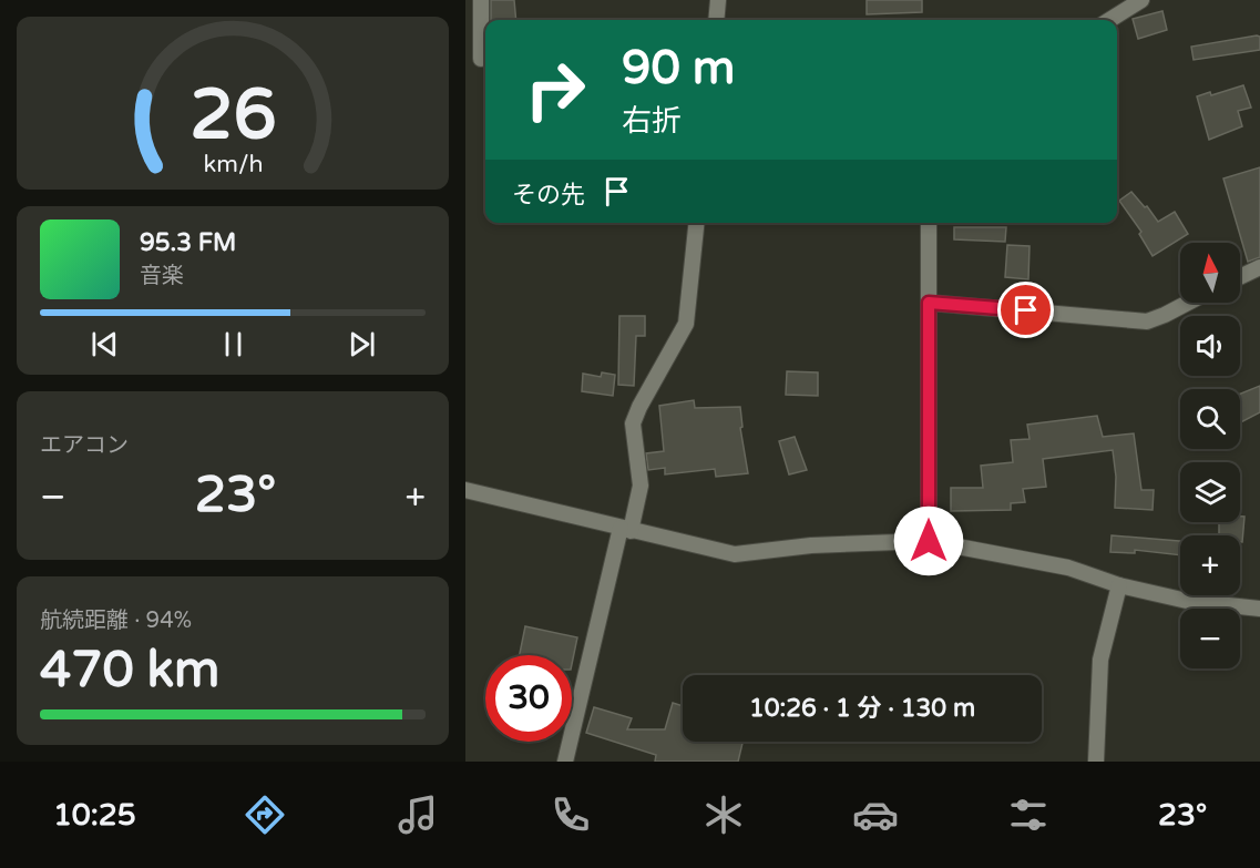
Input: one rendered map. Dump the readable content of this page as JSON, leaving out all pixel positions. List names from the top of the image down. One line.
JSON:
{"north":"top","page":{"turn":["90 m","右折"],"then":"その先","song":["95.3 FM","音楽"],"map_buttons":["+","−"],"tile":["エアコン",["航続距離 · 94%","470 km"]],"heat":["−","23°","+"],"limit":"30","trip":"10:26 · 1 分 · 130 m","tabs":["10:25","23°"],"gauge":["26","km/h"]}}
